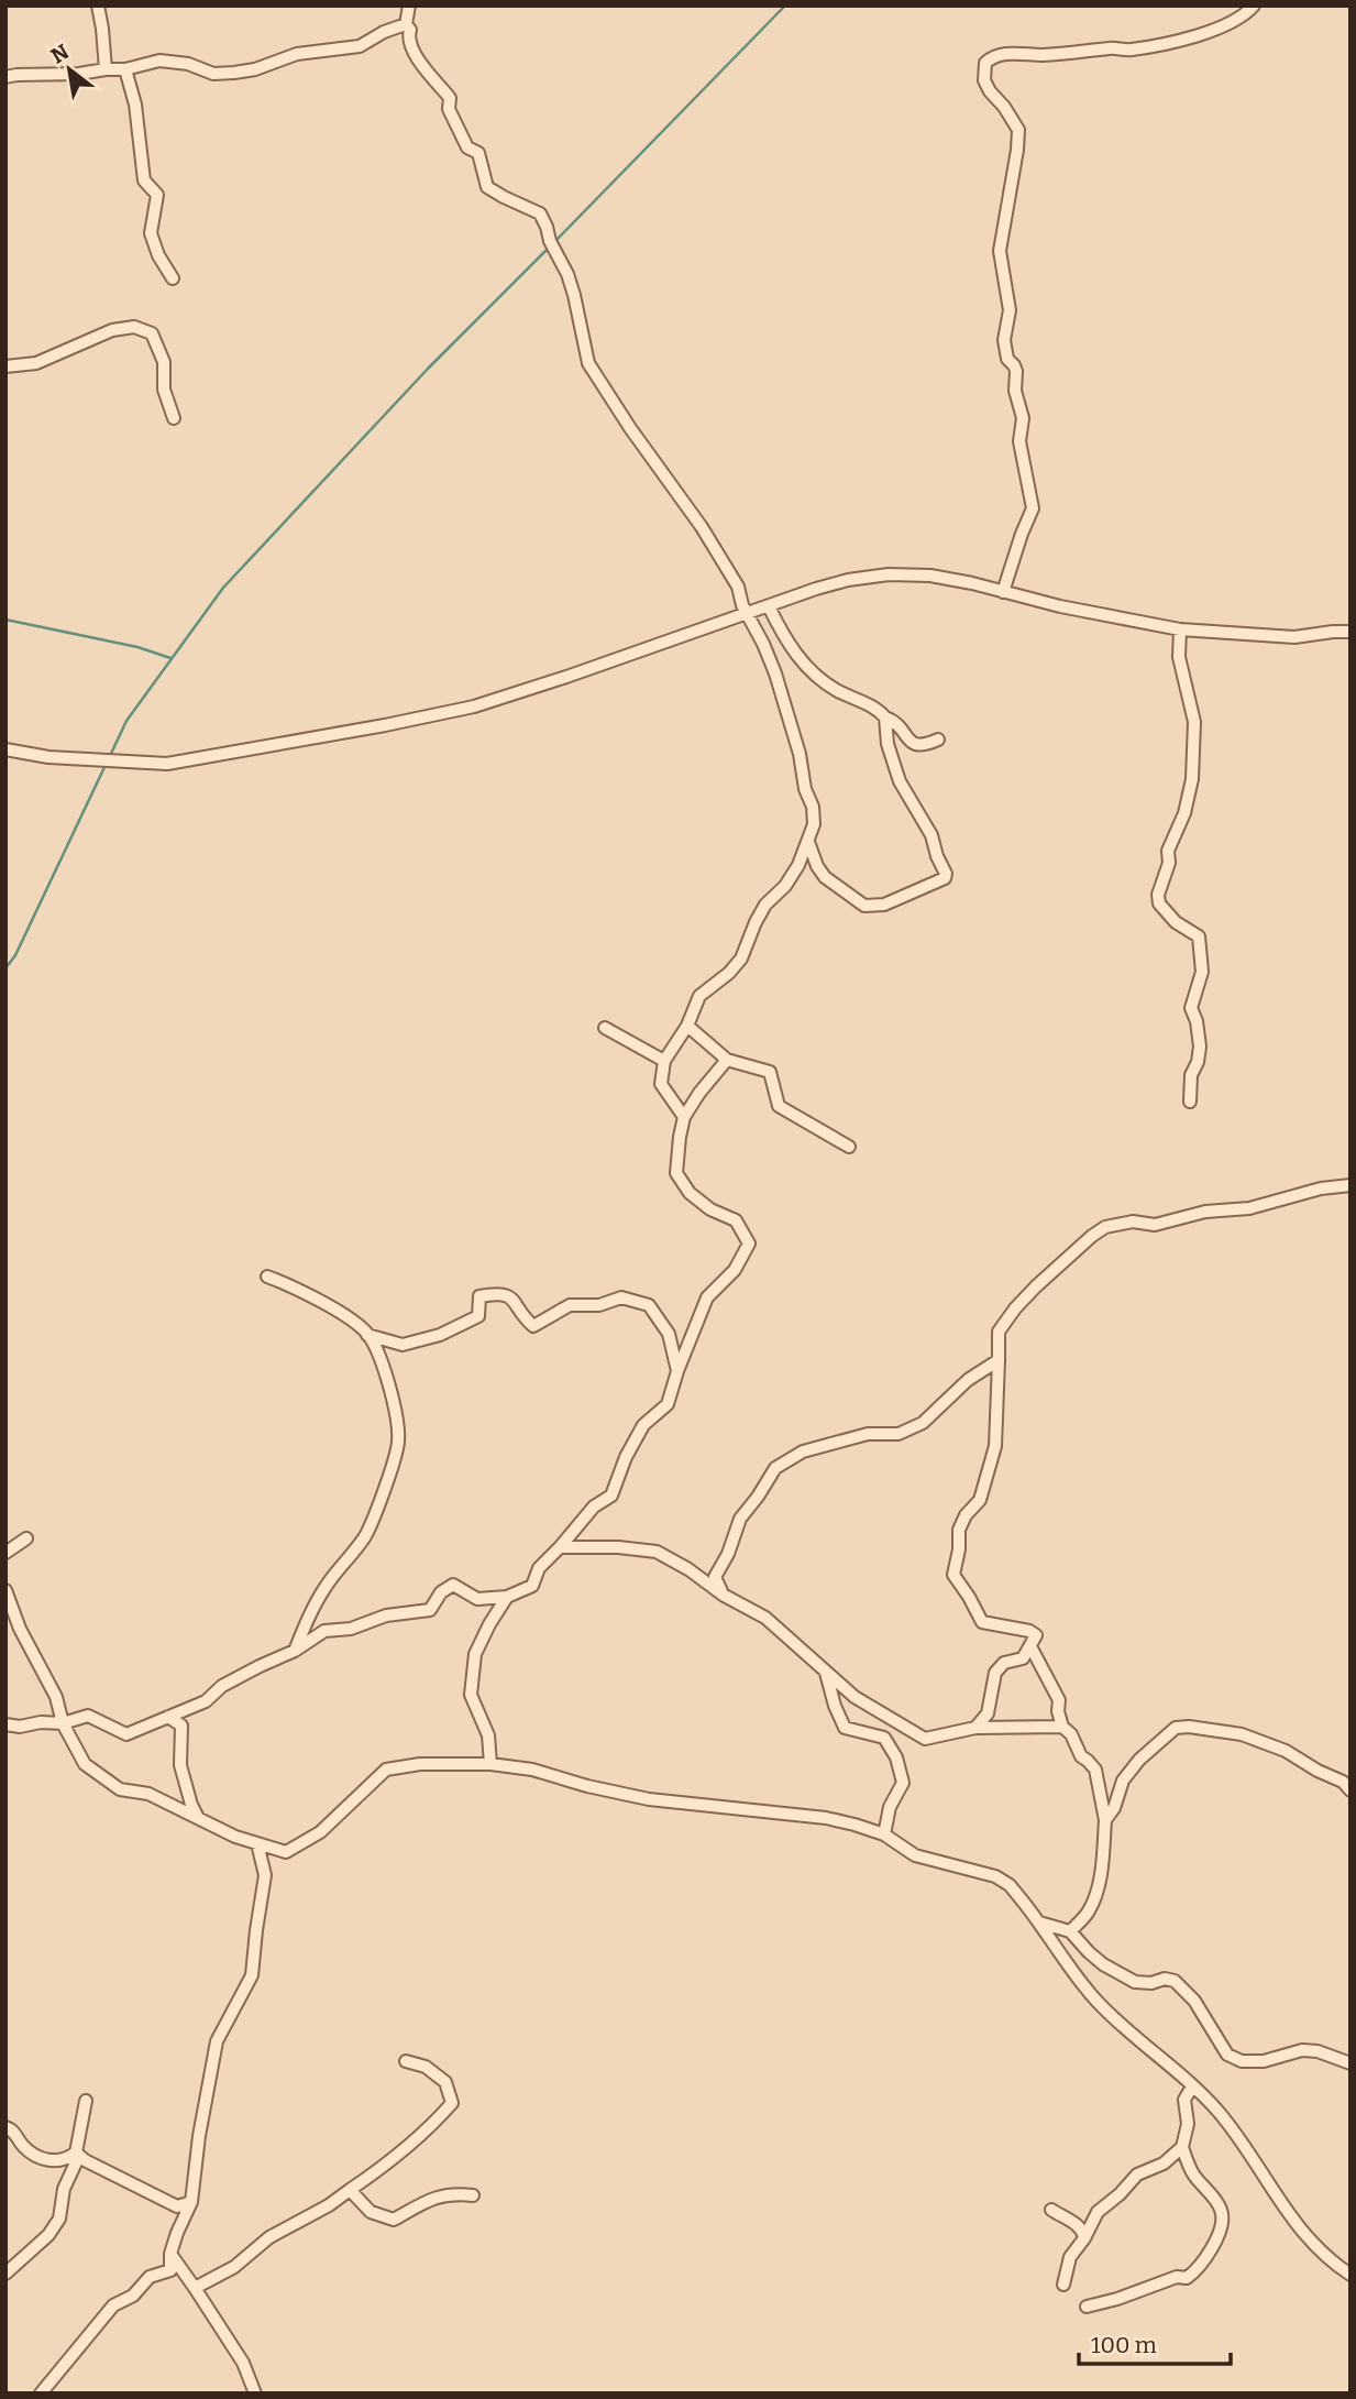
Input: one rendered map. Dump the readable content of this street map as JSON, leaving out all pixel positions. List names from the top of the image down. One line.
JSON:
{"scale_bar":"100 m","north":"top left"}
